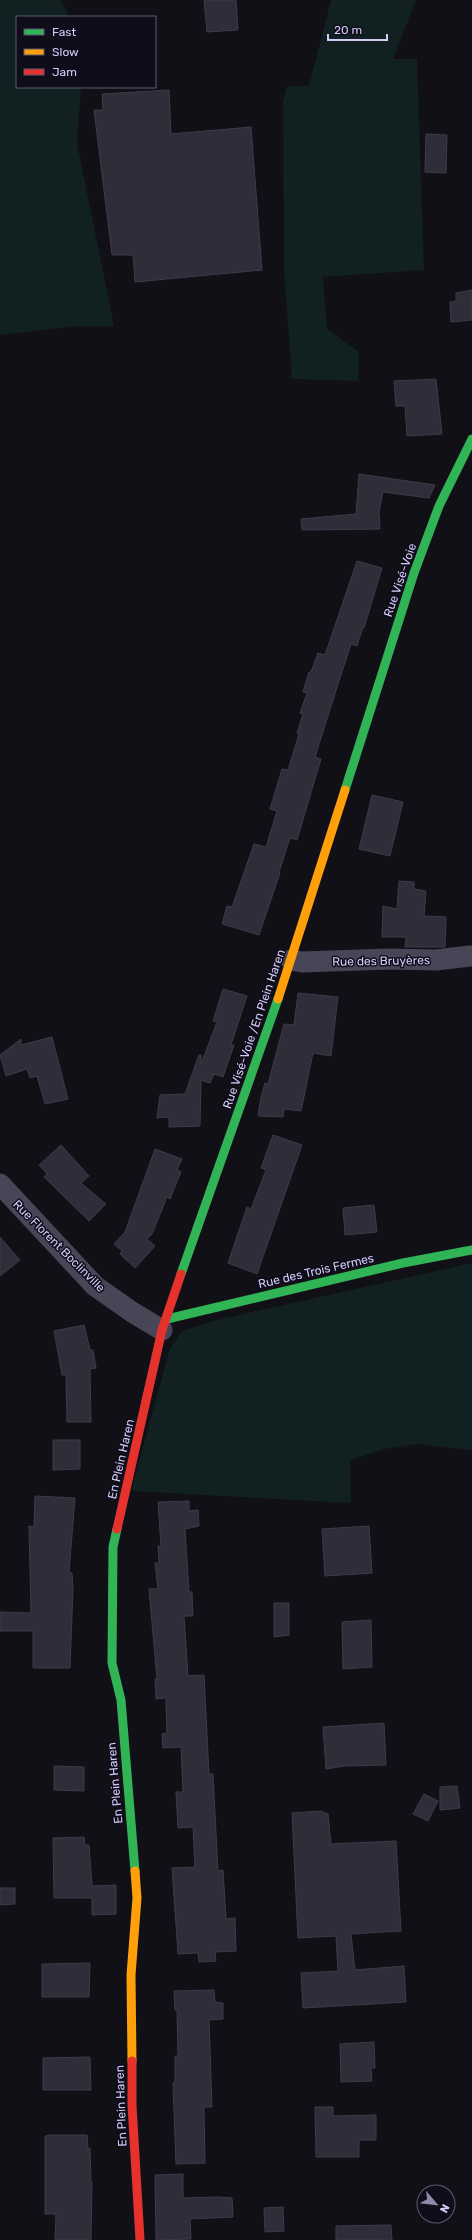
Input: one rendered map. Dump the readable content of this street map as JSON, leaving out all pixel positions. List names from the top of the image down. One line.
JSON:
{"streets":{"street":["Rue Visé-Voie","Rue des Bruyères","Rue Visé-Voie /En Plein Haren","Rue Florent Boclinville","Rue des Trois Fermes","En Plein Haren"]},"crossings":[["Rue Visé-Voie","Rue Visé-Voie /En Plein Haren"],["Rue des Bruyères","Rue Visé-Voie /En Plein Haren"],["Rue Visé-Voie /En Plein Haren","Rue Florent Boclinville"],["Rue Visé-Voie /En Plein Haren","Rue des Trois Fermes"],["Rue Visé-Voie /En Plein Haren","En Plein Haren"],["Rue Florent Boclinville","Rue des Trois Fermes"],["Rue Florent Boclinville","En Plein Haren"],["Rue des Trois Fermes","En Plein Haren"]],"legend":["Fast","Slow","Jam"],"scale_bar":"20 m","north":"bottom right"}
